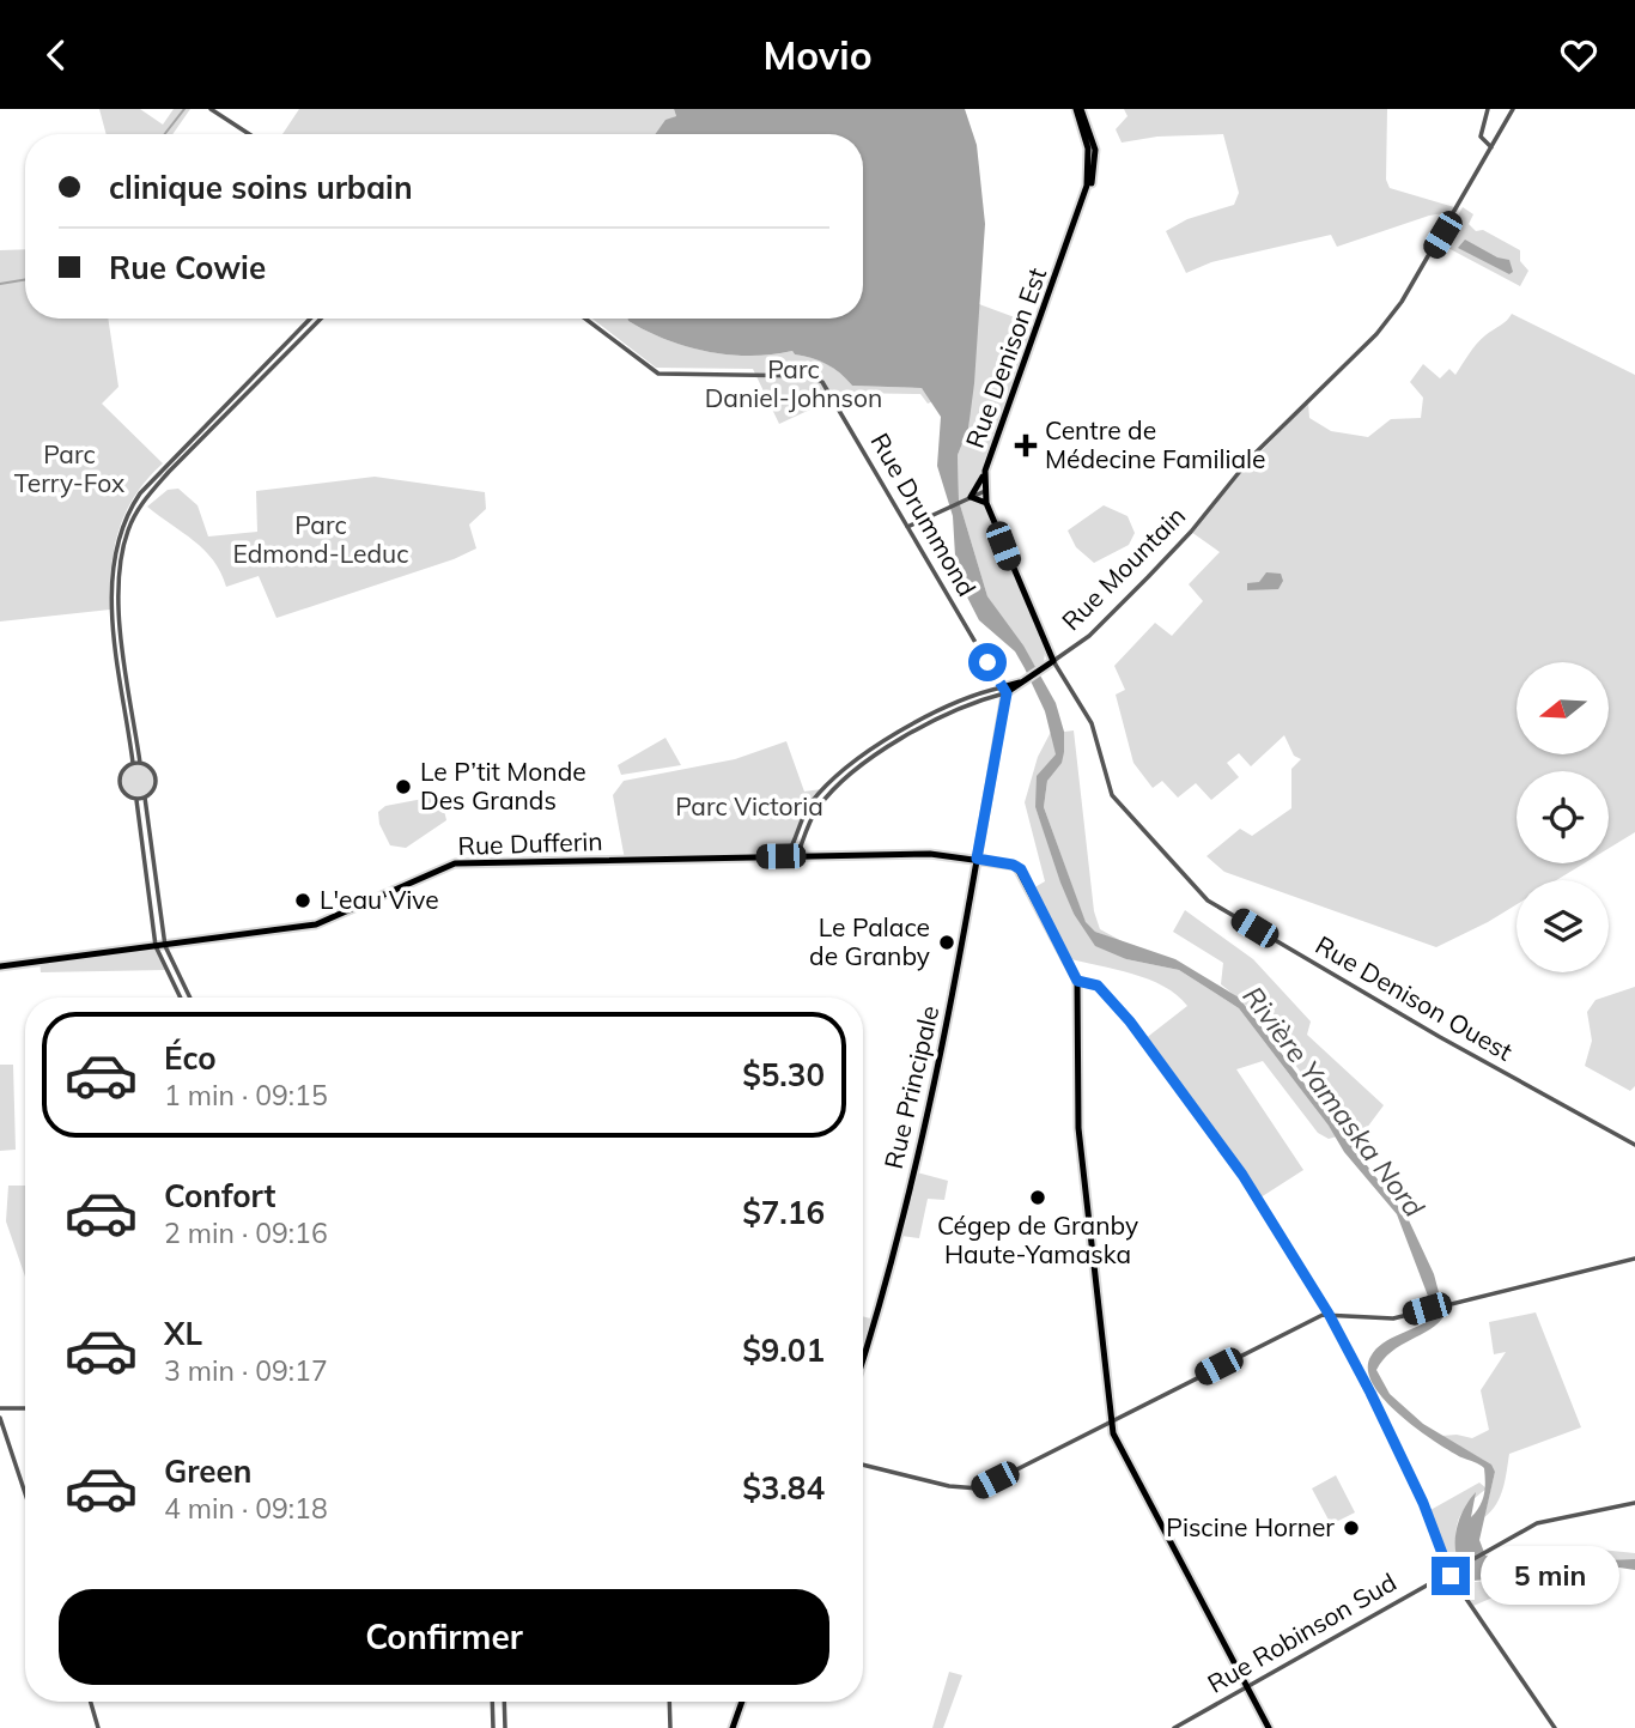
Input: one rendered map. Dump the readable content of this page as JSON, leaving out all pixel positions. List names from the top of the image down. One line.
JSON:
{"streets":{"main road":["Rue Denison Est","Rue Mountain","Rue Dufferin","Rue Principale"],"street":["Rue Drummond","Rue Denison Ouest","Rue Robinson Sud"]},"crossings":[["Rue Denison Est","Rue Mountain"],["Rue Denison Est","Rue Denison Ouest"],["Rue Drummond","Rue Mountain"],["Rue Drummond","Rue Principale"],["Rue Mountain","Rue Denison Ouest"],["Rue Mountain","Rue Principale"],["Rue Dufferin","Rue Principale"]],"water":["Rivière Yamaska Nord"],"parks":["Parc Daniel-Johnson","Parc Terry-Fox","Parc Edmond-Leduc","Parc Victoria"],"places":{"health":["Centre de Médecine Familiale"],"other":["Le P’tit Monde Des Grands","L'eau Vive","Le Palace de Granby","Cégep de Granby Haute-Yamaska","Piscine Horner"]},"north":"left","page":{"header":"Movio","banner":["clinique soins urbain","Rue Cowie"],"list":[{"name":"Éco","note":"1 min · 09:15","value":"$5.30"},{"name":"Confort","note":"2 min · 09:16","value":"$7.16"},{"name":"XL","note":"3 min · 09:17","value":"$9.01"},{"name":"Green","note":"4 min · 09:18","value":"$3.84"}],"bubble":"5 min","buttons":"Confirmer"}}
